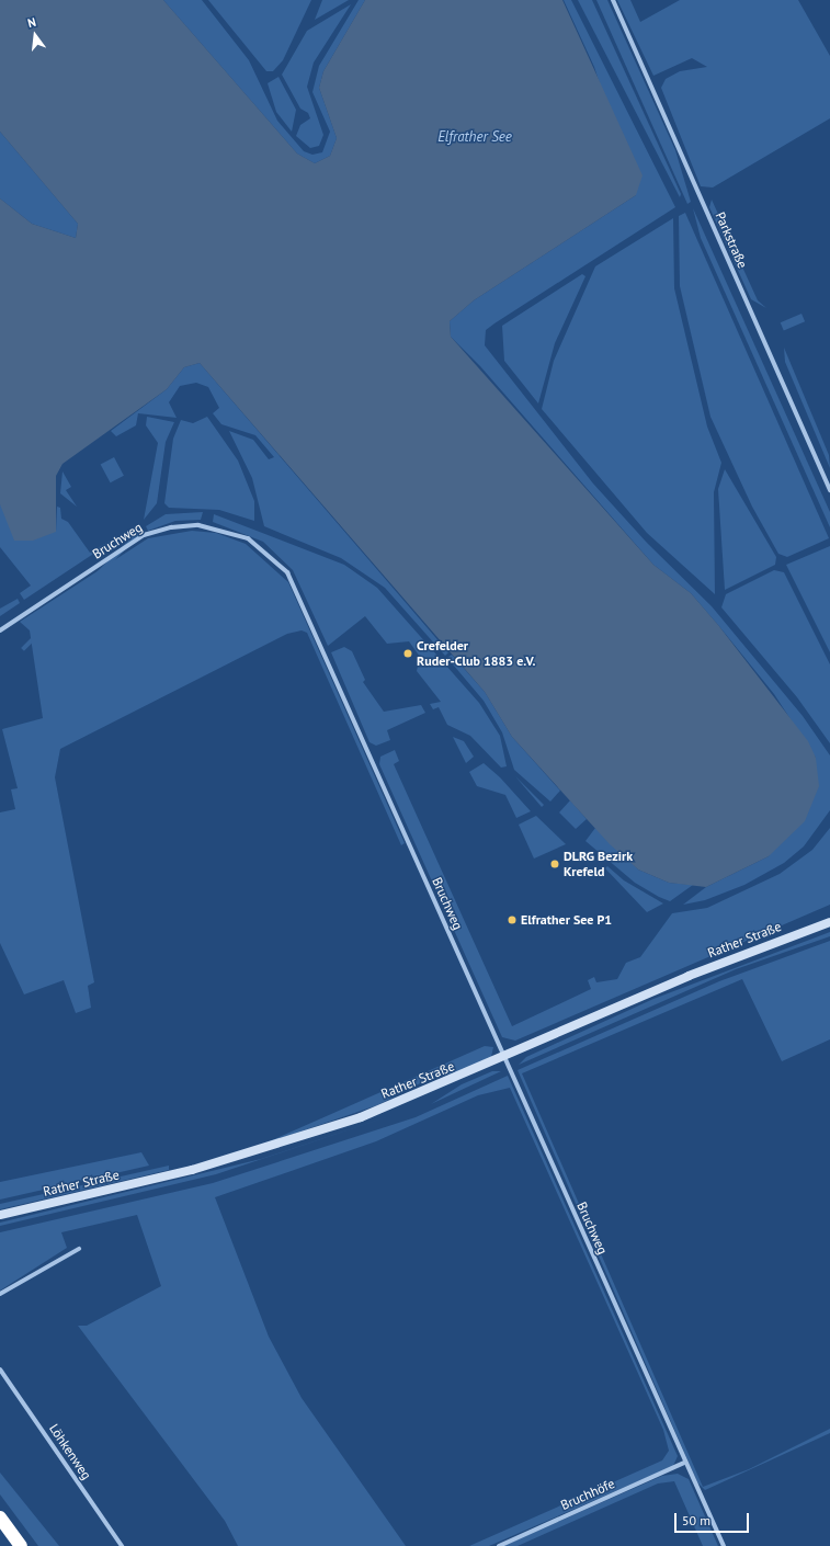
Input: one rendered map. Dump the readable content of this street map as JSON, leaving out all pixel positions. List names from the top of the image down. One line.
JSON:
{"streets":{"main road":["Rather Straße"],"street":["Parkstraße","Bruchweg","Löhkenweg","Bruchhöfe"]},"crossings":[["Bruchweg","Rather Straße"],["Bruchweg","Bruchhöfe"]],"water":["Elfrather See"],"places":["Crefelder Ruder-Club 1883 e.V.","DLRG Bezirk Krefeld","Elfrather See P1"],"scale_bar":"50 m","north":"top"}
